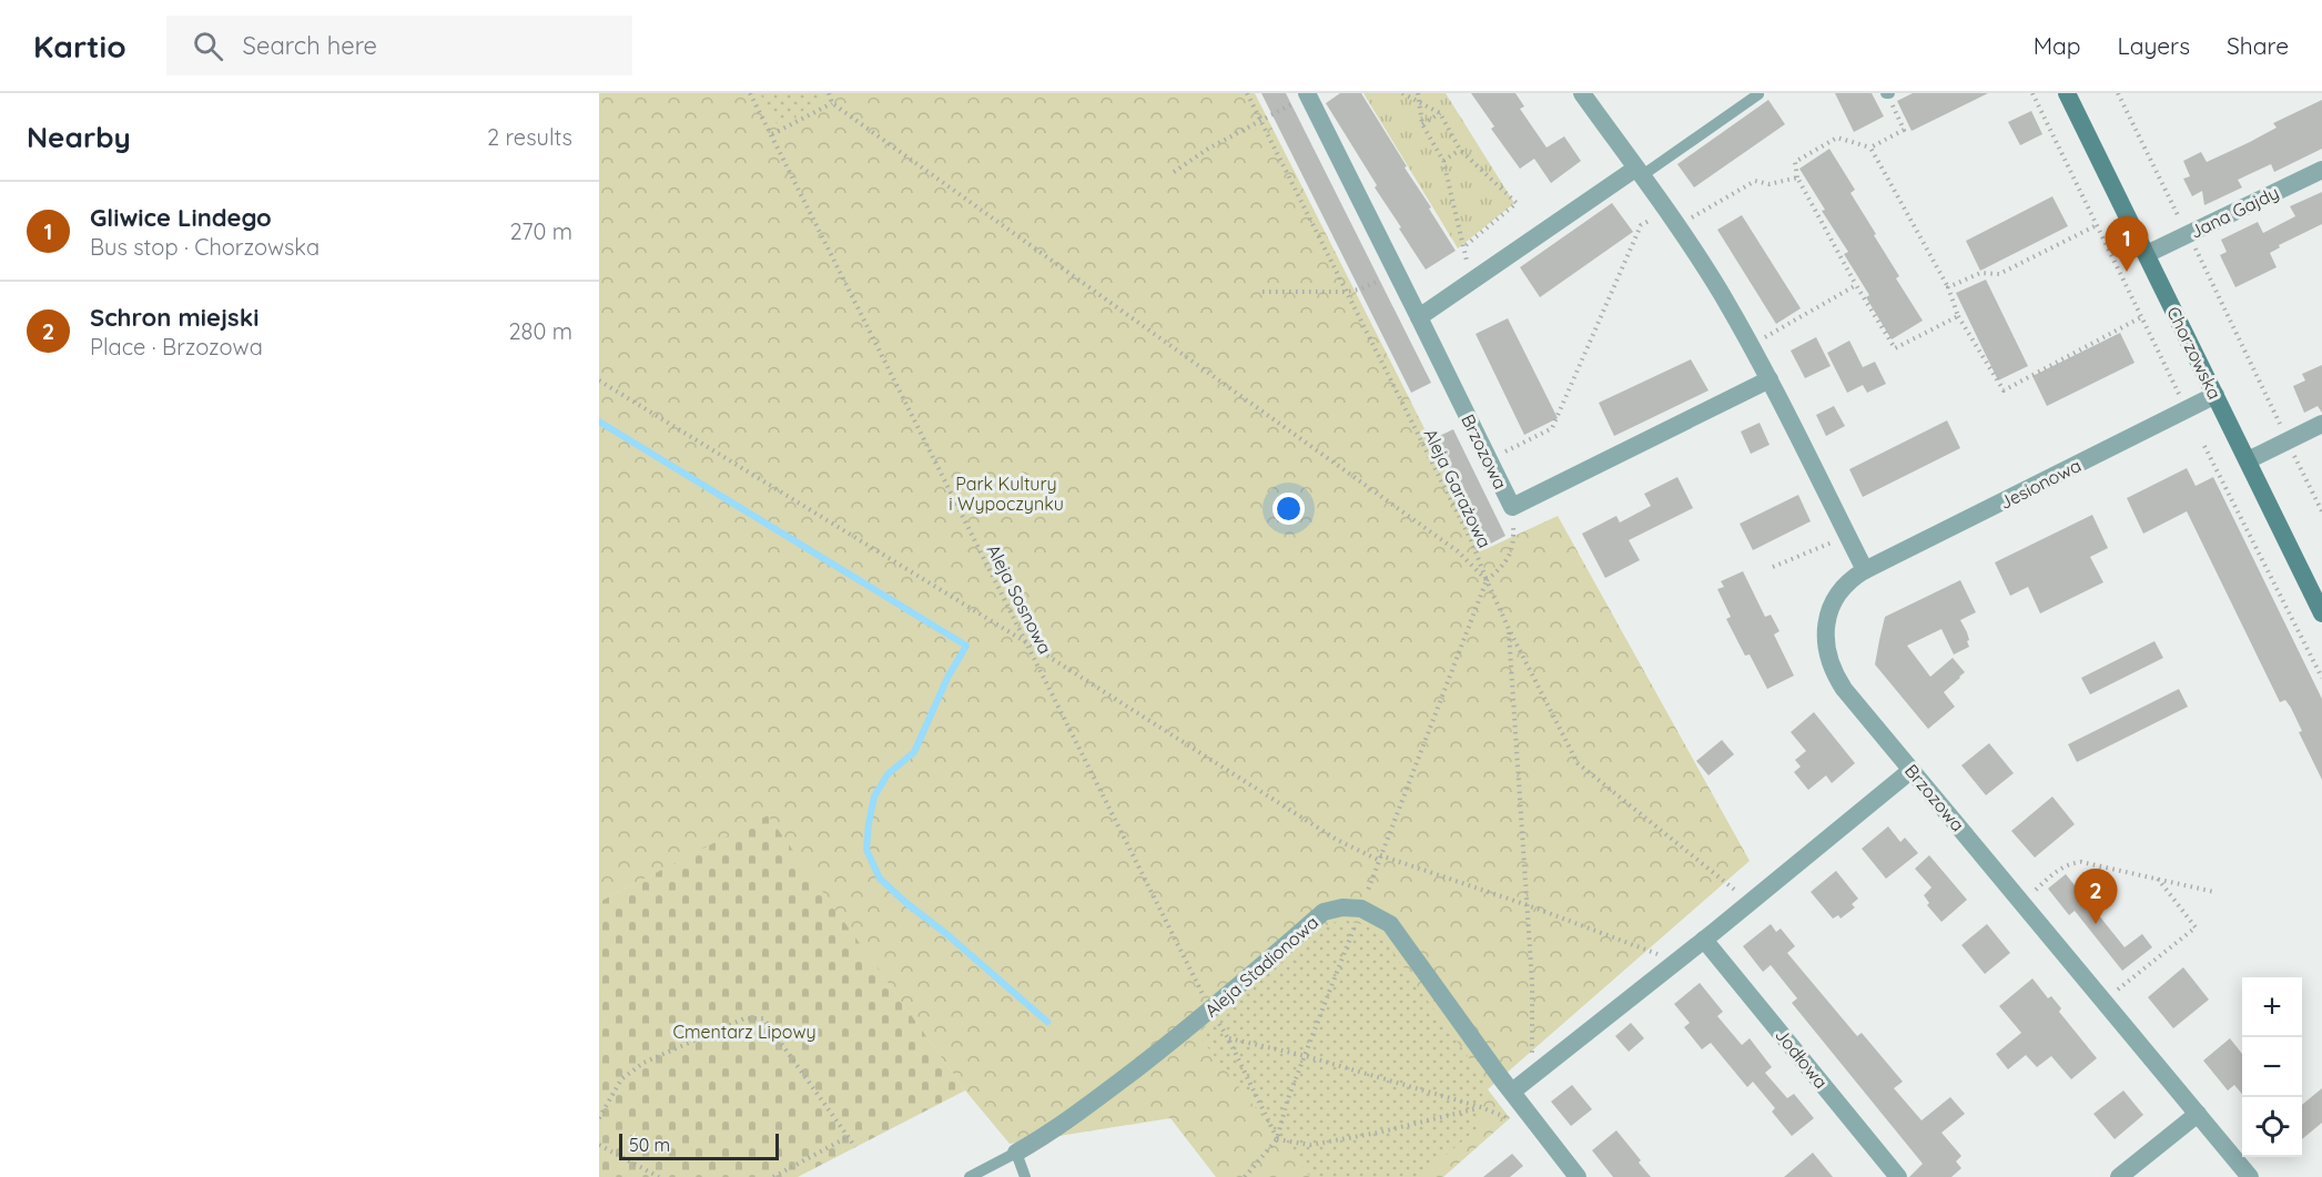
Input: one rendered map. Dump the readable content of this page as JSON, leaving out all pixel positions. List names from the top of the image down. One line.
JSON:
{"streets":{"main road":["Chorzowska"],"street":["Jana Gajdy","Brzozowa","Jesionowa","Aleja Stadionowa","Jodłowa"],"path":["Aleja Garażowa","Aleja Sosnowa"]},"crossings":[["Jana Gajdy","Chorzowska"],["Chorzowska","Jesionowa"],["Brzozowa","Jesionowa"],["Aleja Sosnowa","Aleja Stadionowa"]],"parks":["Park Kultury i Wypoczynku","Cmentarz Lipowy"],"scale_bar":"50 m","page":{"header":"Kartio","search":"Search here","nav":["Map","Layers","Share"],"heading":["Nearby","2 results"],"list":[{"mark":"1","name":"Gliwice Lindego","note":"Bus stop · Chorzowska","value":"270 m"},{"mark":"2","name":"Schron miejski","note":"Place · Brzozowa","value":"280 m"}],"pins":["1","2"],"map_buttons":["+","−"],"scale":"50 m"}}
